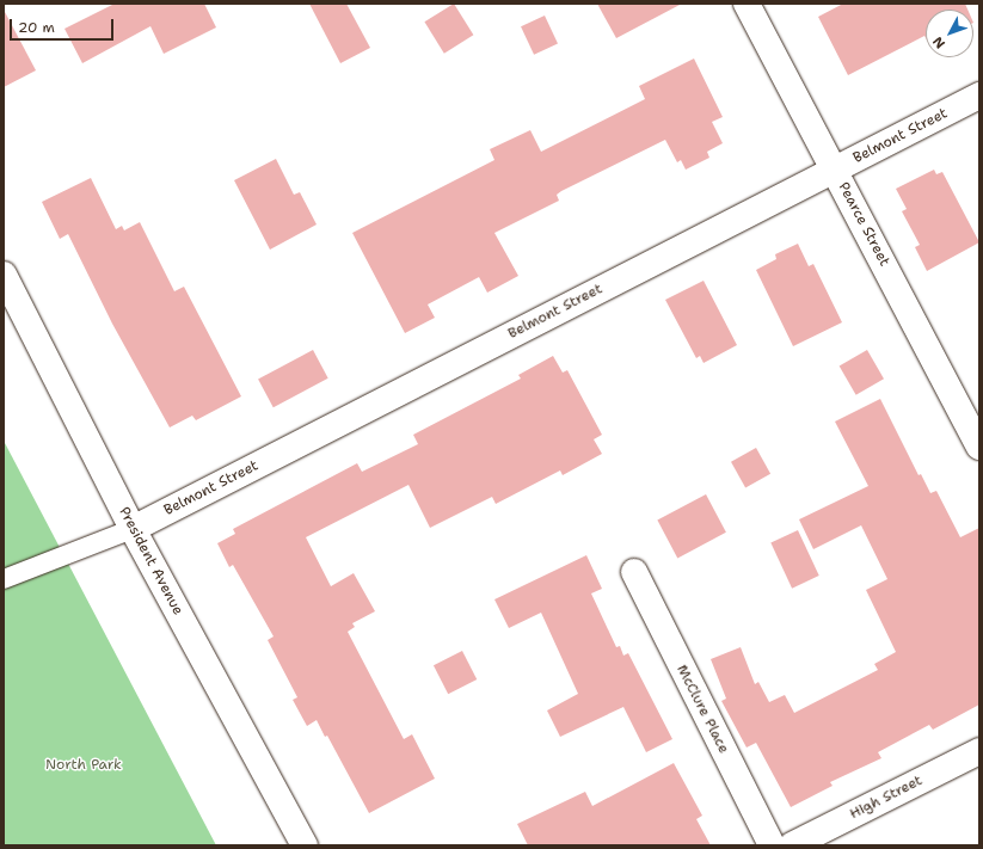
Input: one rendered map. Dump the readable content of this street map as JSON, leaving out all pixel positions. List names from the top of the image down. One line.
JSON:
{"streets":{"street":["Belmont Street","Pearce Street","President Avenue","McClure Place","High Street"]},"crossings":[["Belmont Street","Pearce Street"],["Belmont Street","President Avenue"]],"parks":["North Park"],"scale_bar":"20 m","north":"bottom left"}
